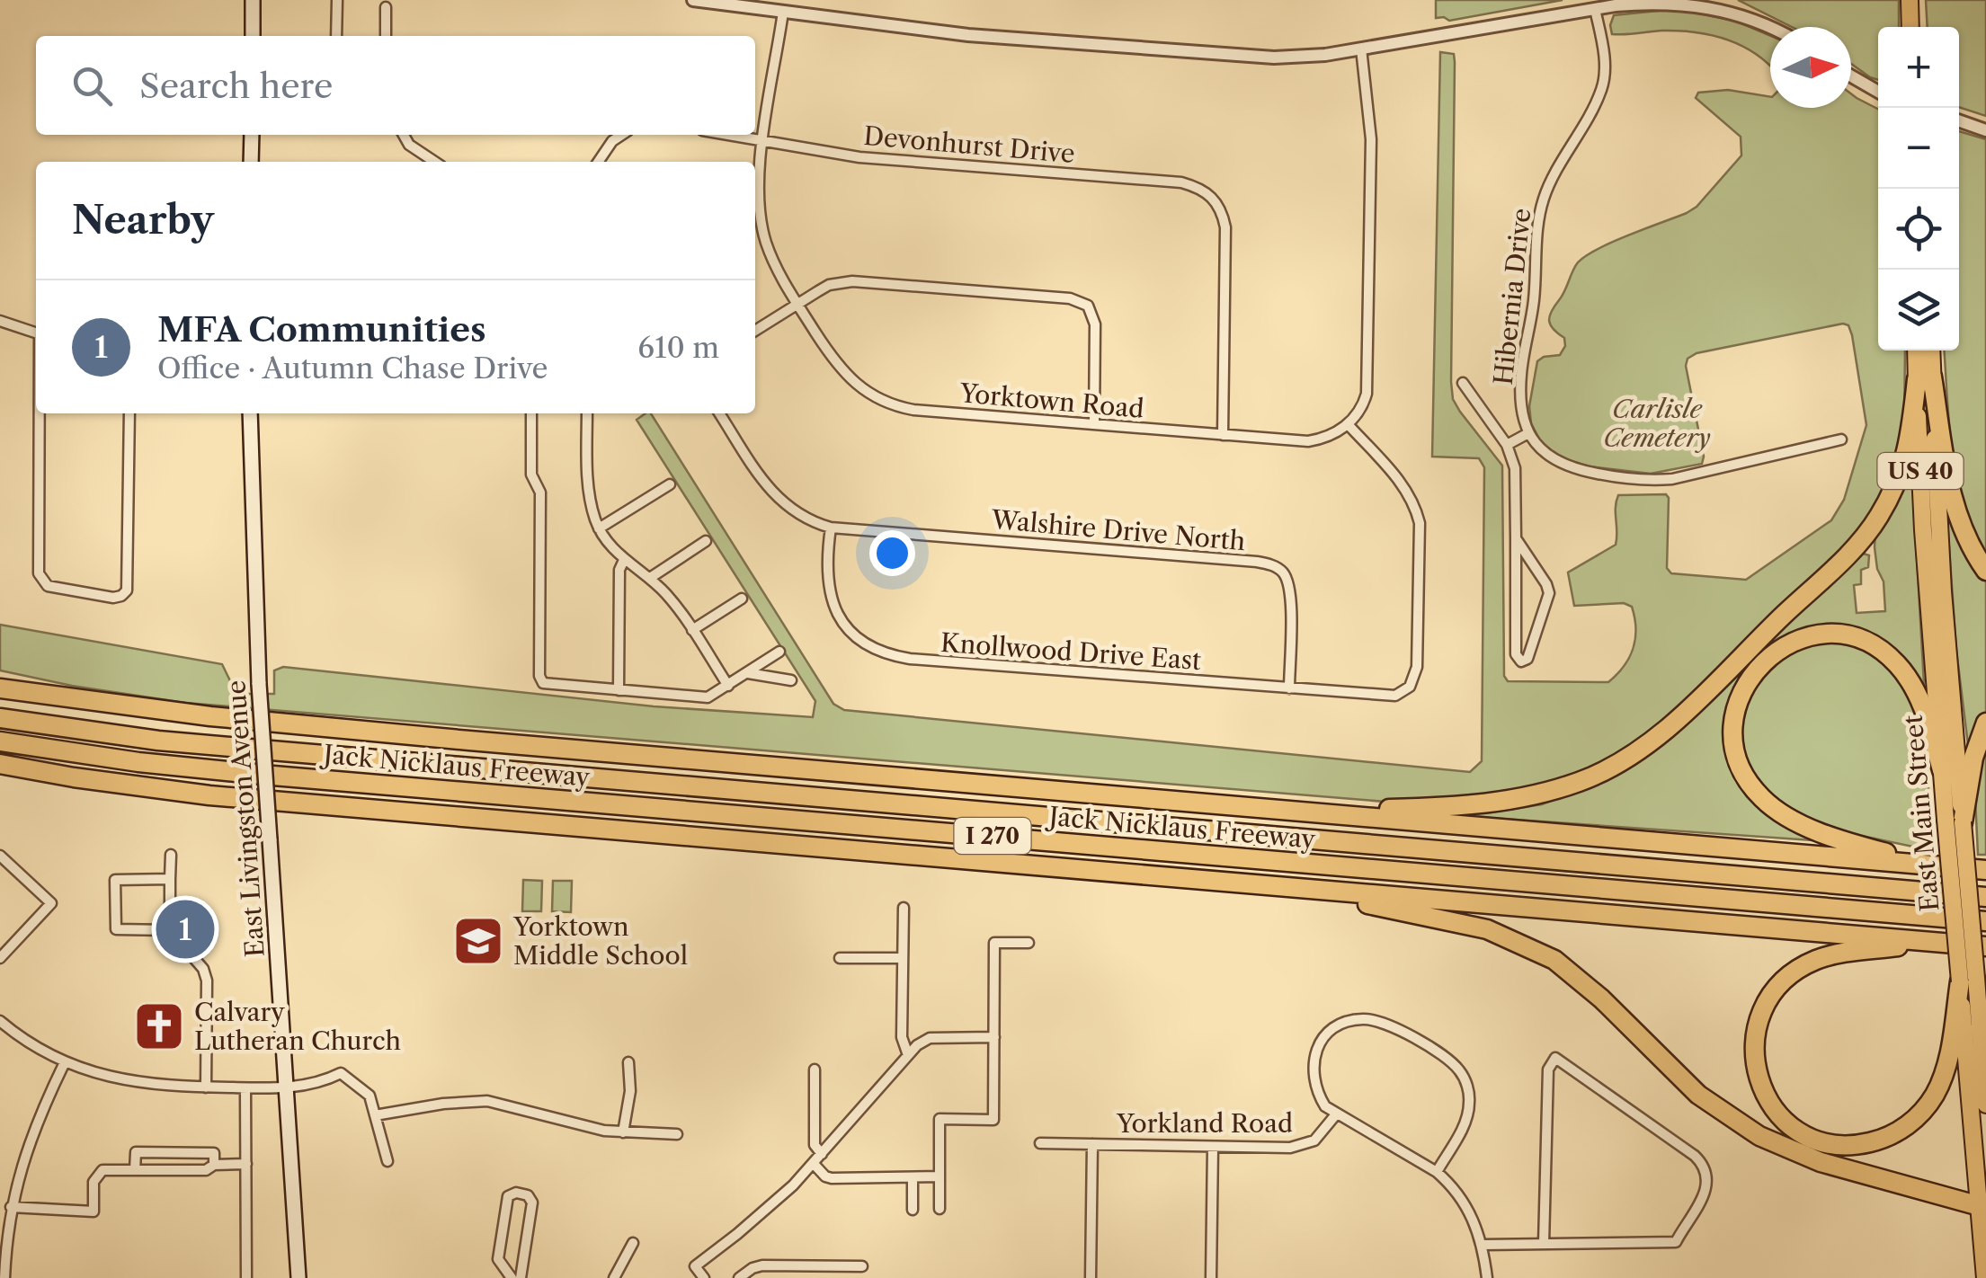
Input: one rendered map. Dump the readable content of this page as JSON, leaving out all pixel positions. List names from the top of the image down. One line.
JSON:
{"streets":{"highway":["Jack Nicklaus Freeway","I 270"],"main road":["US 40","East Main Street","East Livingston Avenue"],"street":["Devonhurst Drive","Hibernia Drive","Yorktown Road","Walshire Drive North","Knollwood Drive East","Yorkland Road"]},"crossings":[["Devonhurst Drive","Yorktown Road"],["Yorktown Road","Knollwood Drive East"],["Walshire Drive North","Knollwood Drive East"]],"parks":["Carlisle Cemetery"],"places":{"school or university":["Yorktown Middle School"],"church":["Calvary Lutheran Church"]},"north":"right","page":{"map_buttons":["+","−"],"search":"Search here","heading":"Nearby","list":[{"mark":"1","name":"MFA Communities","note":"Office · Autumn Chase Drive","value":"610 m"}],"pins":"1"}}
